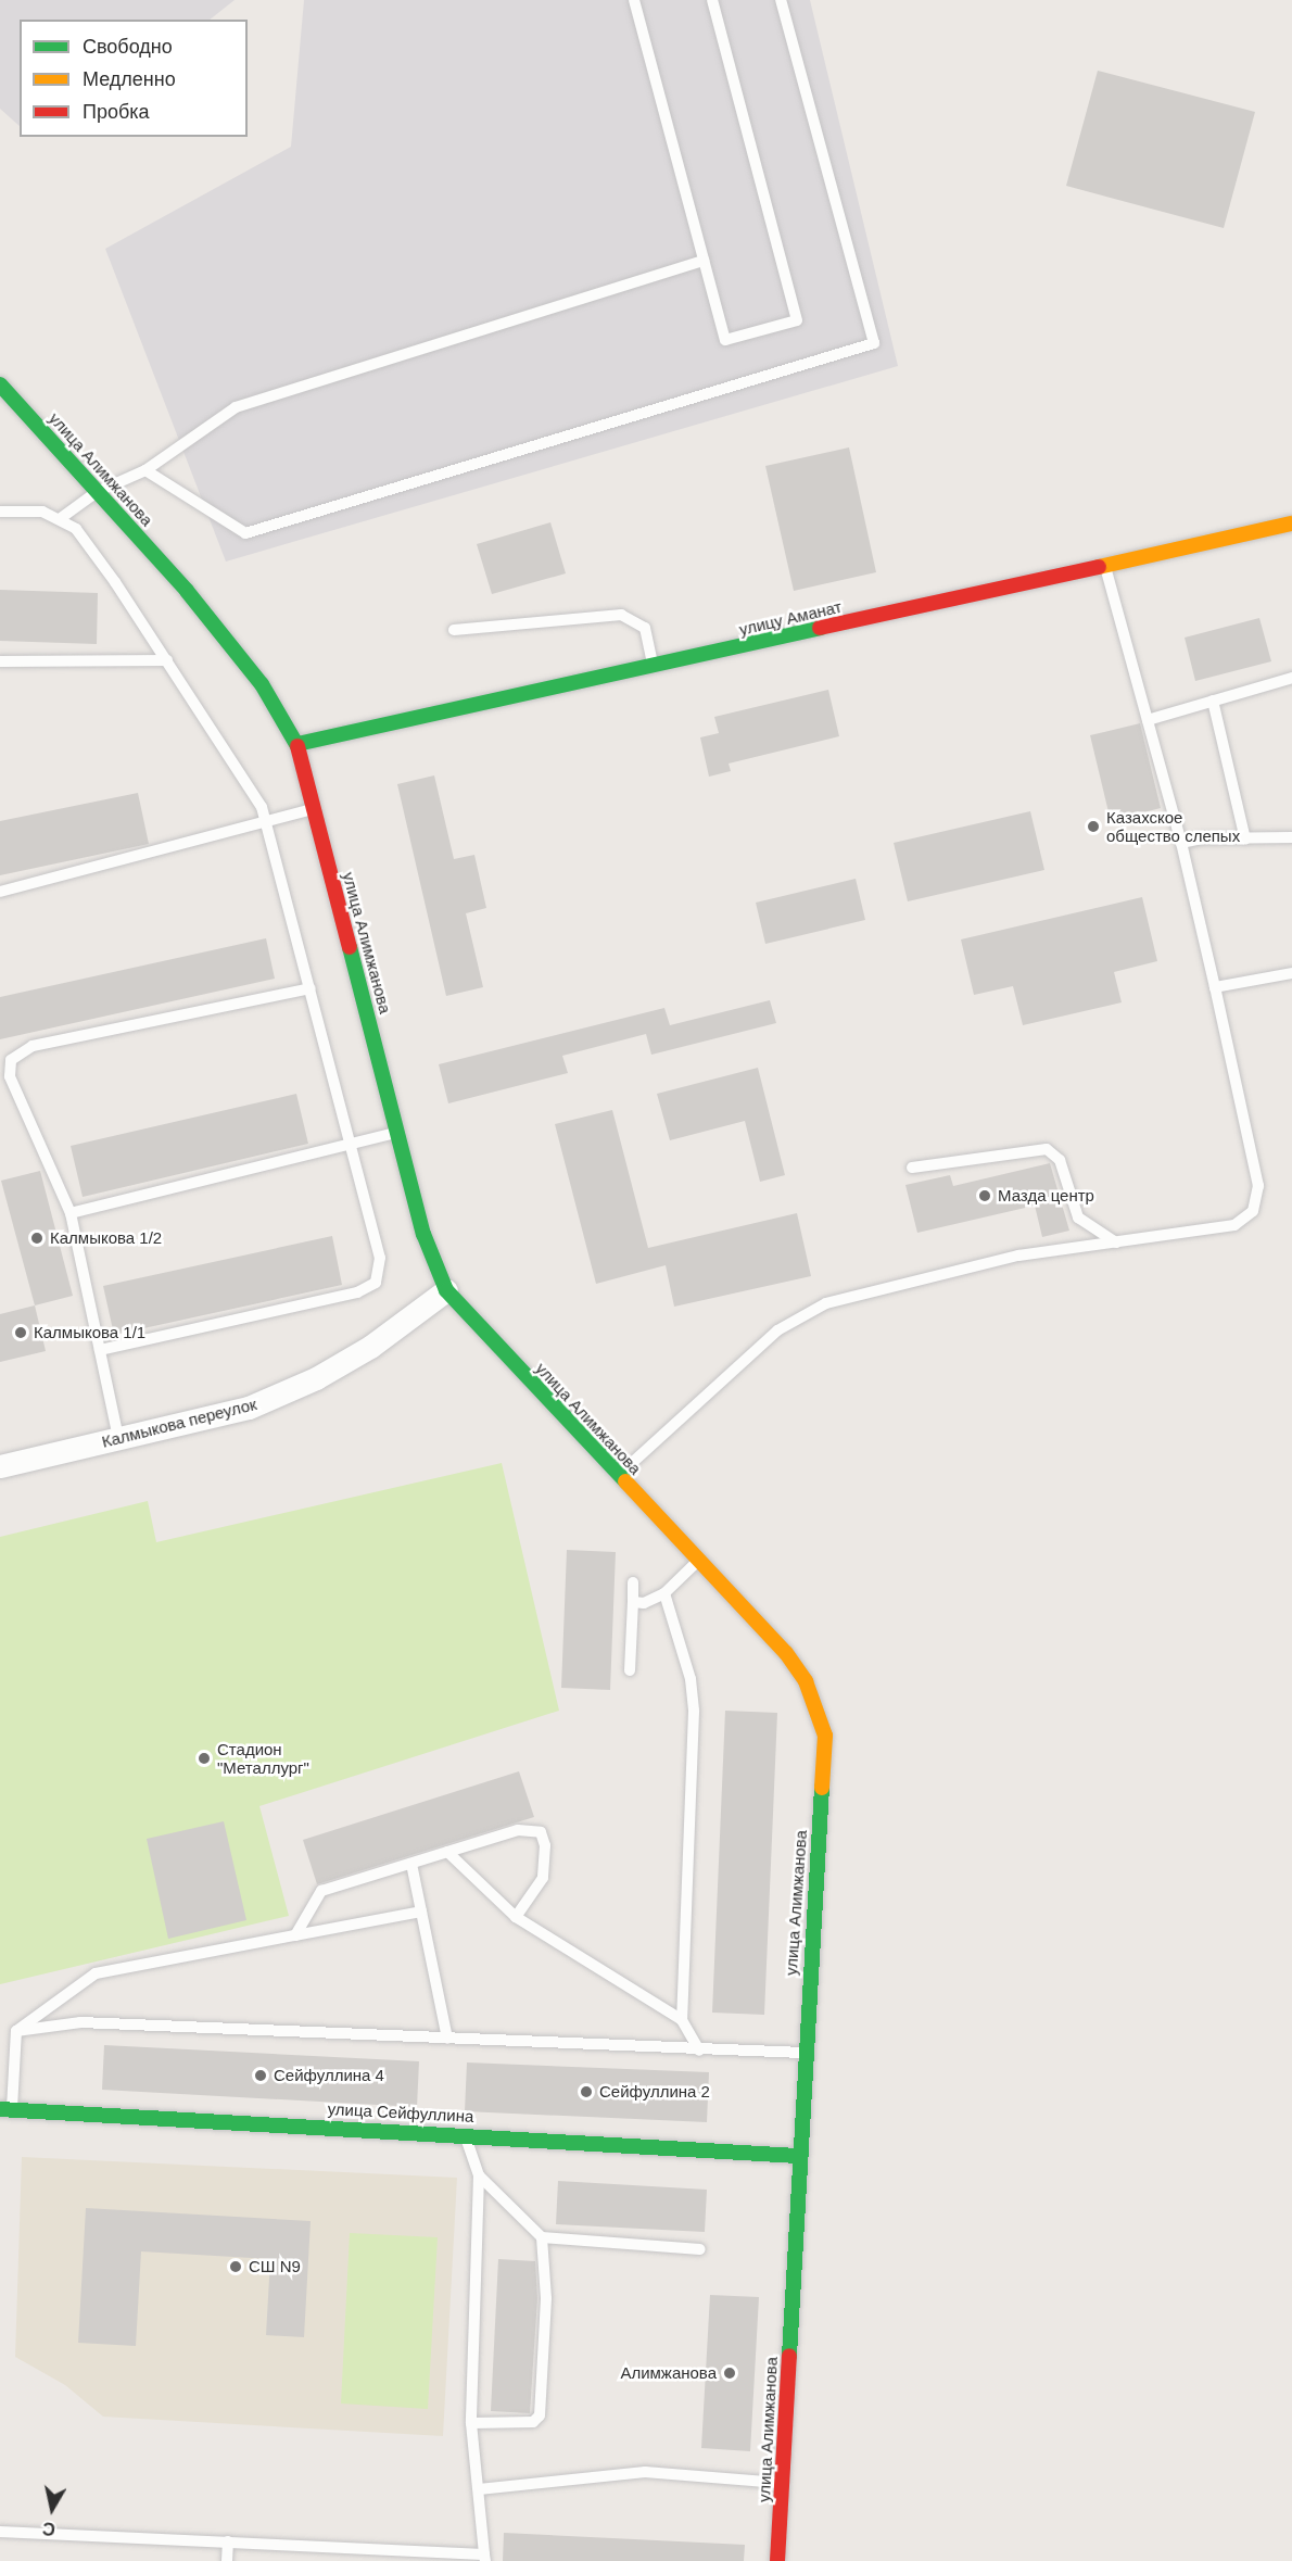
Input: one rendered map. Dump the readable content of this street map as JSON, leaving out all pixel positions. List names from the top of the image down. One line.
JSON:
{"streets":{"street":["улица Алимжанова","улицу Аманат","Калмыкова переулок","улица Сейфуллина"]},"crossings":[["улица Алимжанова","улицу Аманат"],["улица Алимжанова","Калмыкова переулок"],["улица Алимжанова","улица Сейфуллина"]],"places":["Казахское общество слепых","Мазда центр","Калмыкова 1/2","Калмыкова 1/1","Стадион \"Металлург\"","Сейфуллина 4","Сейфуллина 2","СШ N9","Алимжанова"],"legend":["Свободно","Медленно","Пробка"],"north":"bottom"}
